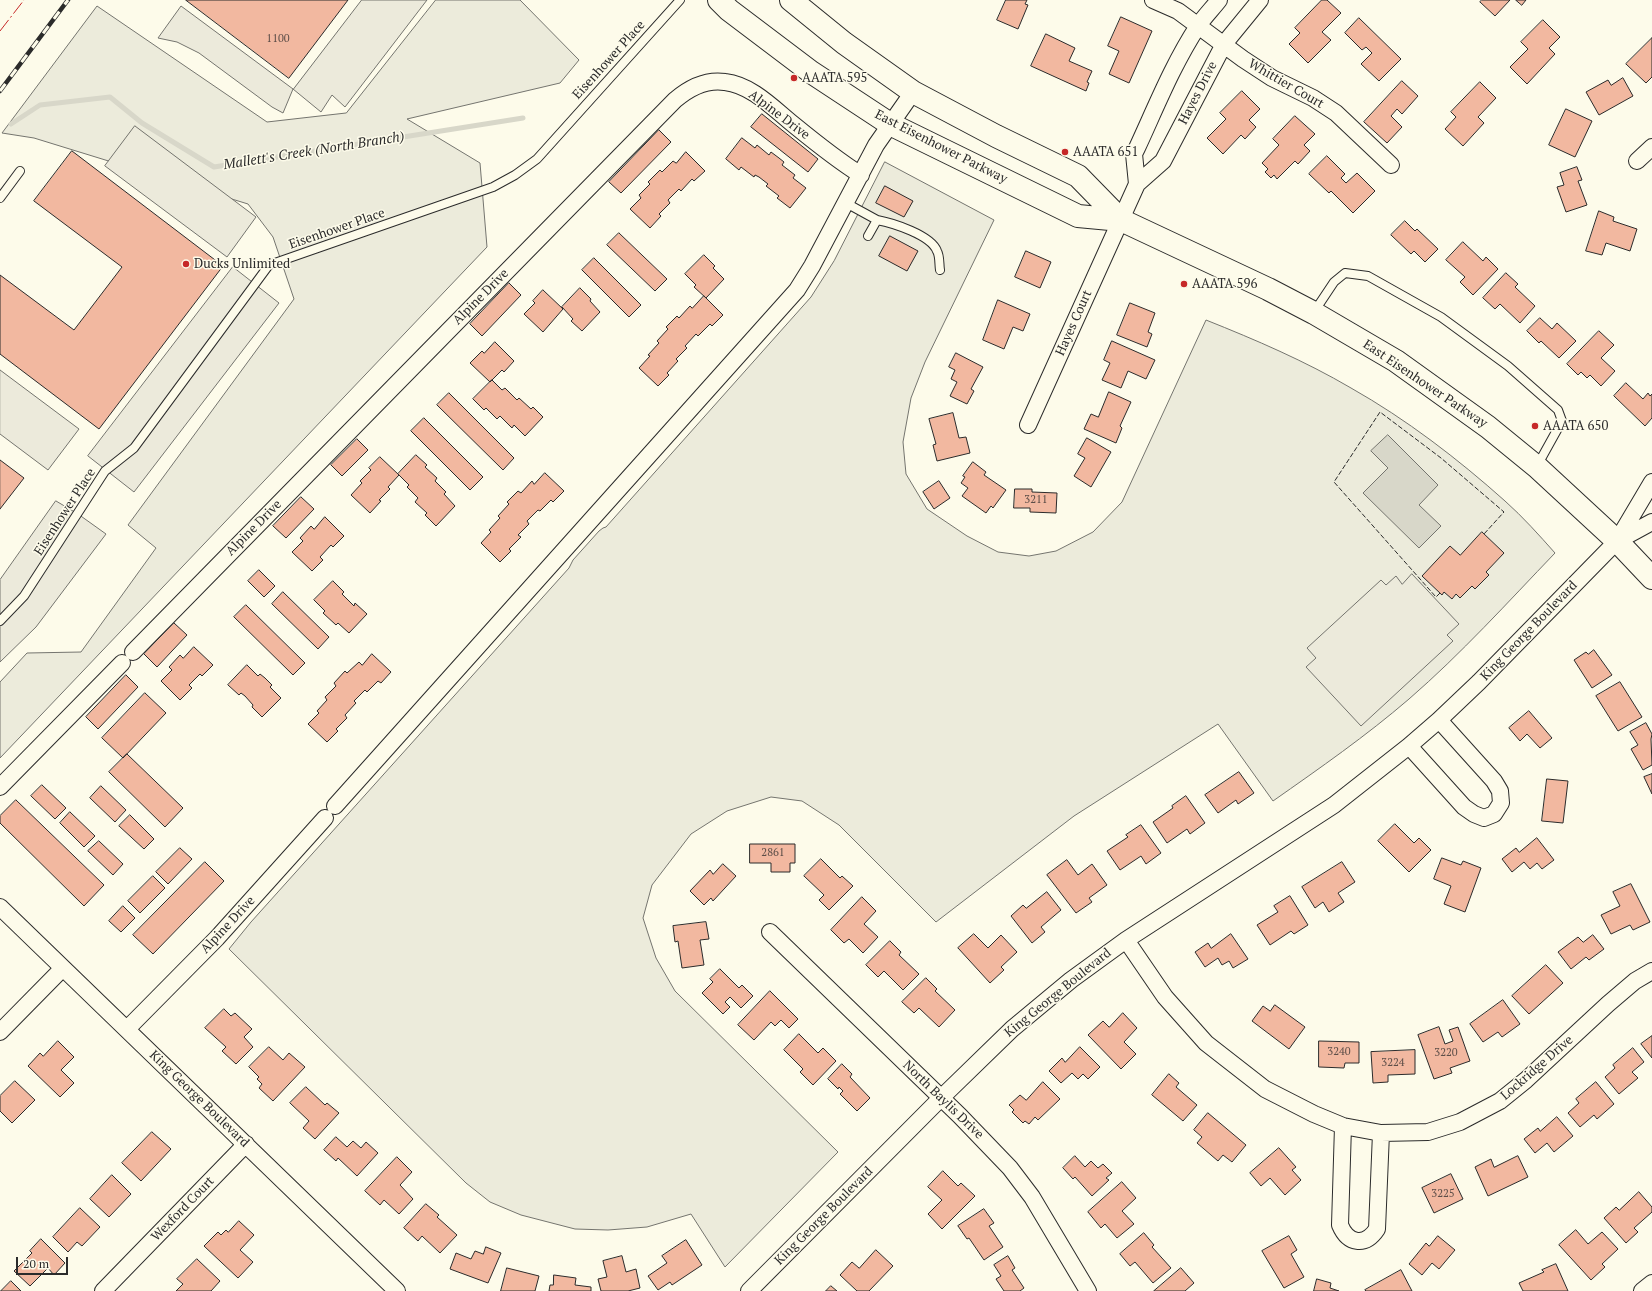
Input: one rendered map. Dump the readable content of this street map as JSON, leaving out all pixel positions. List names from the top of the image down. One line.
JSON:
{"streets":{"main road":["East Eisenhower Parkway"],"street":["Whittier Court","Hayes Drive","Alpine Drive","Hayes Court","King George Boulevard","Lockridge Drive","North Baylis Drive","Wexford Court"],"lane":["Eisenhower Place"]},"crossings":[["Whittier Court","Hayes Drive"],["Hayes Drive","East Eisenhower Parkway"],["Hayes Drive","Hayes Court"],["Alpine Drive","East Eisenhower Parkway"],["Alpine Drive","King George Boulevard"],["East Eisenhower Parkway","Hayes Court"],["East Eisenhower Parkway","King George Boulevard"],["King George Boulevard","Lockridge Drive"],["King George Boulevard","North Baylis Drive"],["King George Boulevard","Wexford Court"]],"water":["Mallett's Creek (North Branch)"],"places":["AAATA 595","AAATA 651","Ducks Unlimited","AAATA 596","AAATA 650"],"house_numbers":["1100","3211","2861","3240","3220","3224","3225"],"scale_bar":"20 m"}
